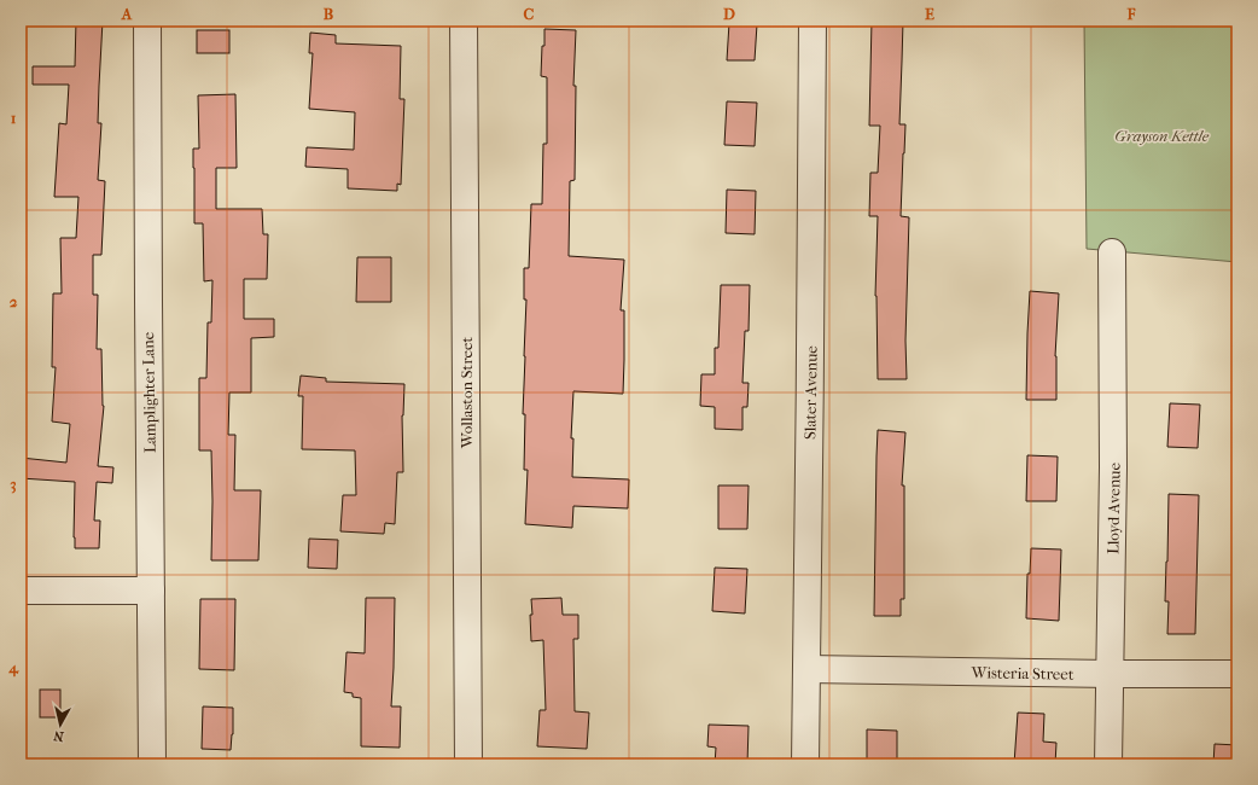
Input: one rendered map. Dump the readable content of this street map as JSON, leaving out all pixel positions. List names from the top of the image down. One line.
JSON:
{"streets":{"street":["Lamplighter Lane","Wollaston Street","Slater Avenue","Lloyd Avenue","Wisteria Street"]},"crossings":[["Slater Avenue","Wisteria Street"],["Lloyd Avenue","Wisteria Street"]],"parks":["Grayson Kettle"],"north":"bottom","grid":{"columns":["A","B","C","D","E","F"],"rows":["1","2","3","4"]}}
